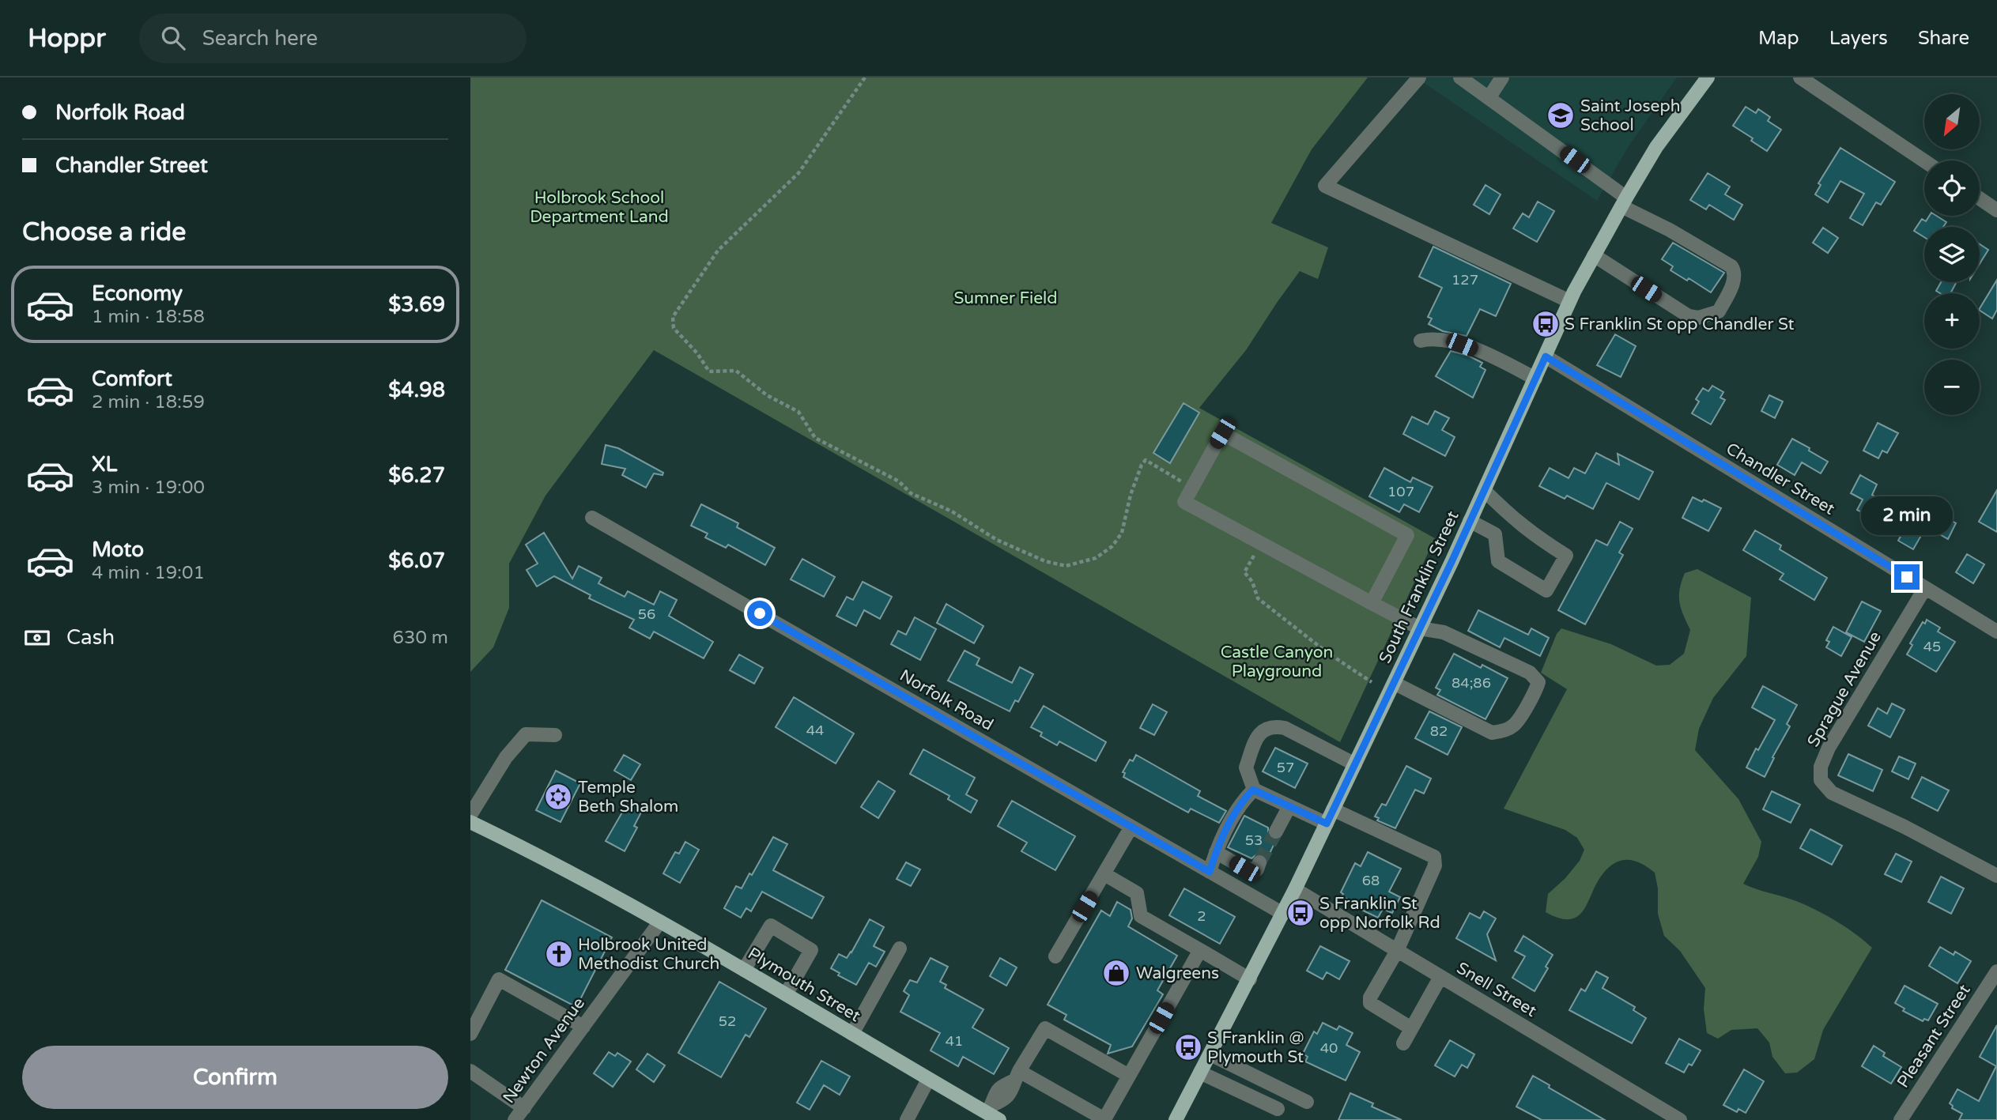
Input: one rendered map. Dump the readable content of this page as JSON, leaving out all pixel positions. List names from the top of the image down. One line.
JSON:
{"streets":{"main road":["South Franklin Street","Plymouth Street"],"street":["Chandler Street","Sprague Avenue","Norfolk Road","Snell Street","Pleasant Street","Newton Avenue"]},"crossings":[["Chandler Street","South Franklin Street"],["Chandler Street","Sprague Avenue"],["South Franklin Street","Norfolk Road"],["South Franklin Street","Snell Street"],["Plymouth Street","Newton Avenue"]],"parks":["Holbrook School Department Land","Sumner Field","Castle Canyon Playground"],"places":{"school or university":["Saint Joseph School"],"bus stop":["S Franklin St opp Chandler St","S Franklin St opp Norfolk Rd","S Franklin @ Plymouth St"],"synagogue":["Temple Beth Shalom"],"church":["Holbrook United Methodist Church"],"shop":["Walgreens"]},"house_numbers":["127","107","56","45","84;86","44","82","57","53","68","2","52","41","40"],"north":"bottom left","page":{"header":"Hoppr","search":"Search here","nav":["Map","Layers","Share"],"banner":["Norfolk Road","Chandler Street"],"map_buttons":["+","−"],"heading":"Choose a ride","list":[{"name":"Economy","note":"1 min · 18:58","value":"$3.69"},{"name":"Comfort","note":"2 min · 18:59","value":"$4.98"},{"name":"XL","note":"3 min · 19:00","value":"$6.27"},{"name":"Moto","note":"4 min · 19:01","value":"$6.07"}],"bubble":"2 min","pay":["Cash","630 m"],"buttons":"Confirm"}}
